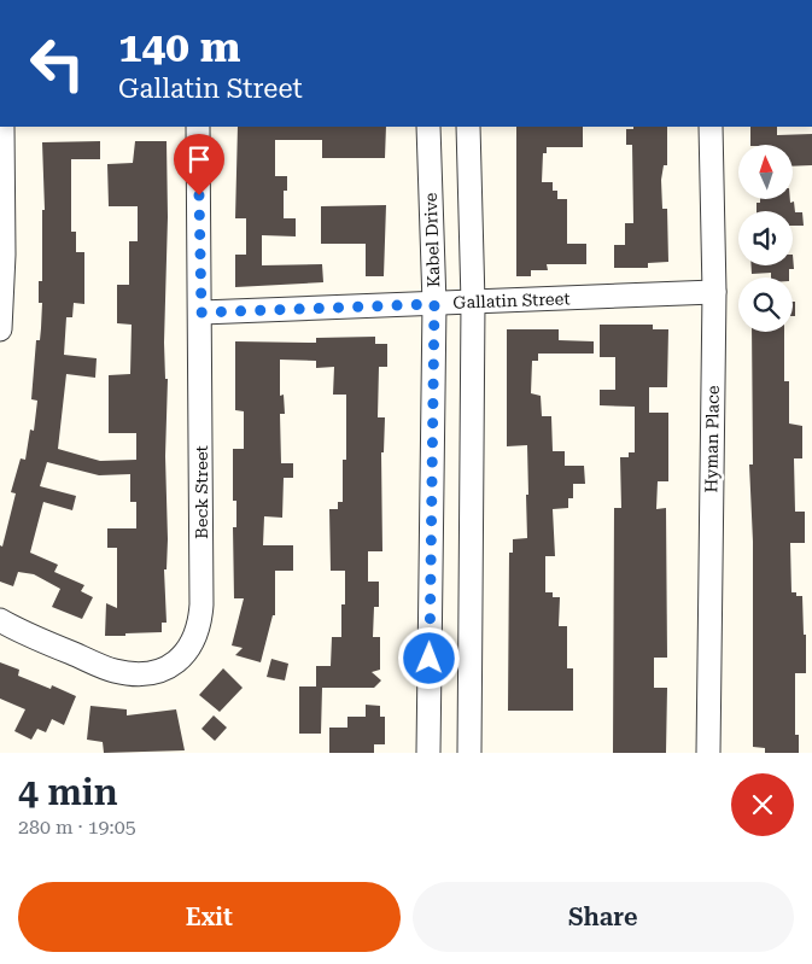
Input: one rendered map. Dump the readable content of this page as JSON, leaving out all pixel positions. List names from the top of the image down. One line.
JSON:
{"streets":{"street":["Kabel Drive","Gallatin Street","Hyman Place","Beck Street"]},"crossings":[["Kabel Drive","Gallatin Street"],["Gallatin Street","Hyman Place"],["Gallatin Street","Beck Street"]],"north":"top","page":{"turn":["140 m","Gallatin Street"],"heading":["4 min","280 m · 19:05"],"buttons":["Exit","Share"]}}
